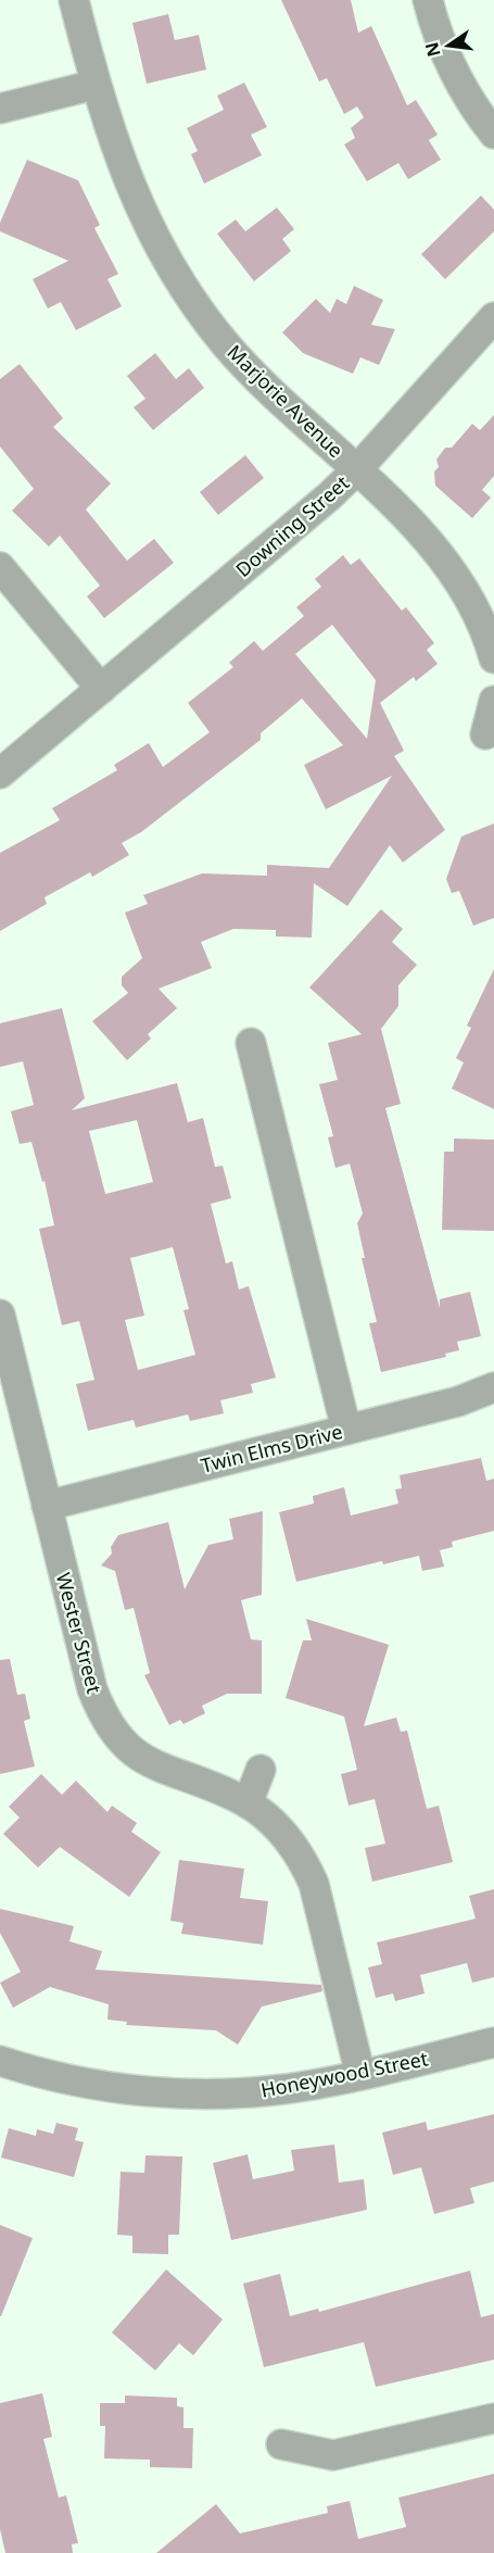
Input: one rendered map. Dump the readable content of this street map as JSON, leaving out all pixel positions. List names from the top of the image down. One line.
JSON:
{"streets":{"street":["Marjorie Avenue","Downing Street","Twin Elms Drive","Wester Street","Honeywood Street"]},"crossings":[["Marjorie Avenue","Downing Street"],["Twin Elms Drive","Wester Street"],["Wester Street","Honeywood Street"]],"north":"left"}
